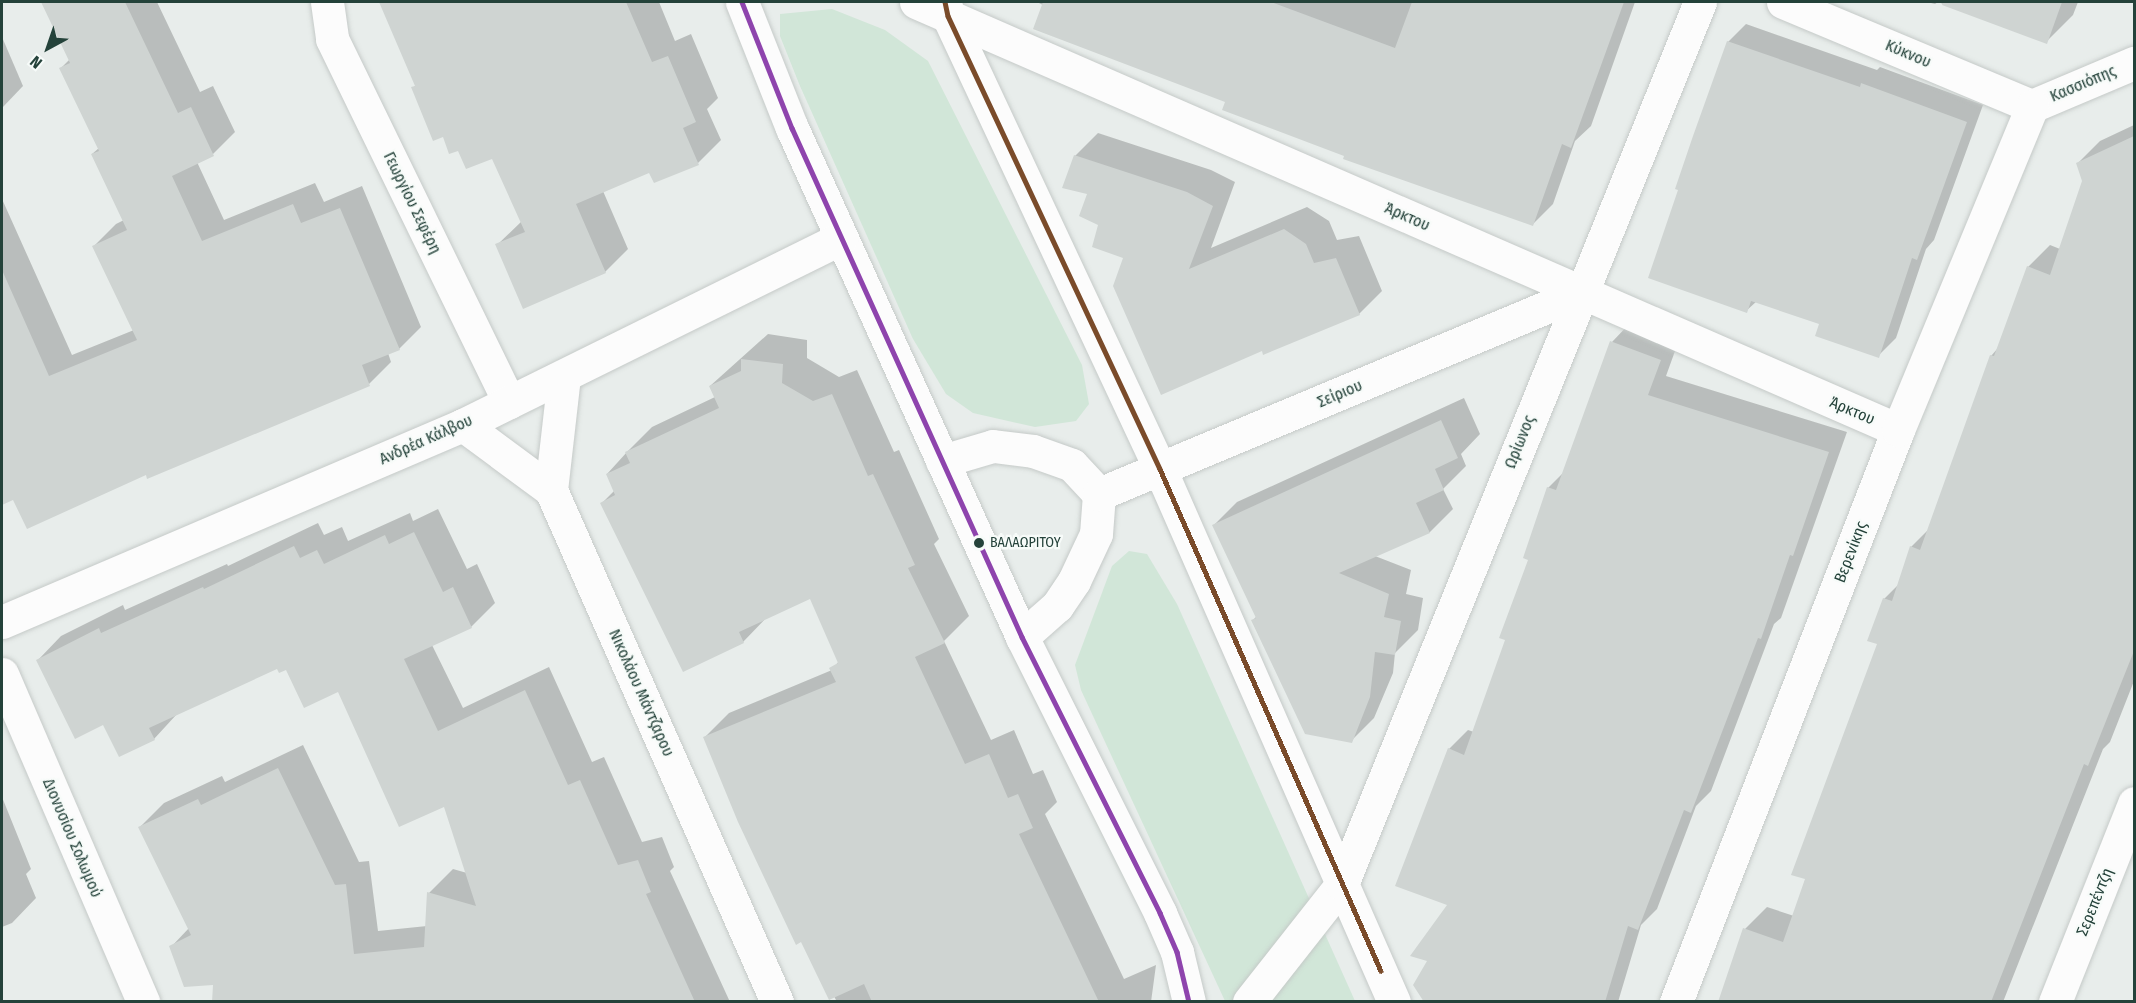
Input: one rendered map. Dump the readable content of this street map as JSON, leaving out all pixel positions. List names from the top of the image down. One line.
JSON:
{"streets":{"street":["Κύκνου","Κασσιόπης","Γεωργίου Σεφέρη","Άρκτου","Σείριου","Ανδρέα Κάλβου","Ωρίωνος","Βερενίκης","Νικολάου Μάντζαρου","Διονυσίου Σολωμού","Σερεπέντζη"]},"crossings":[["Κύκνου","Κασσιόπης"],["Κύκνου","Βερενίκης"],["Κασσιόπης","Βερενίκης"],["Γεωργίου Σεφέρη","Ανδρέα Κάλβου"],["Άρκτου","Σείριου"],["Άρκτου","Ωρίωνος"],["Άρκτου","Βερενίκης"],["Σείριου","Ωρίωνος"]],"places":["ΒΑΛΑΩΡΙΤΟΥ"],"north":"bottom left"}
